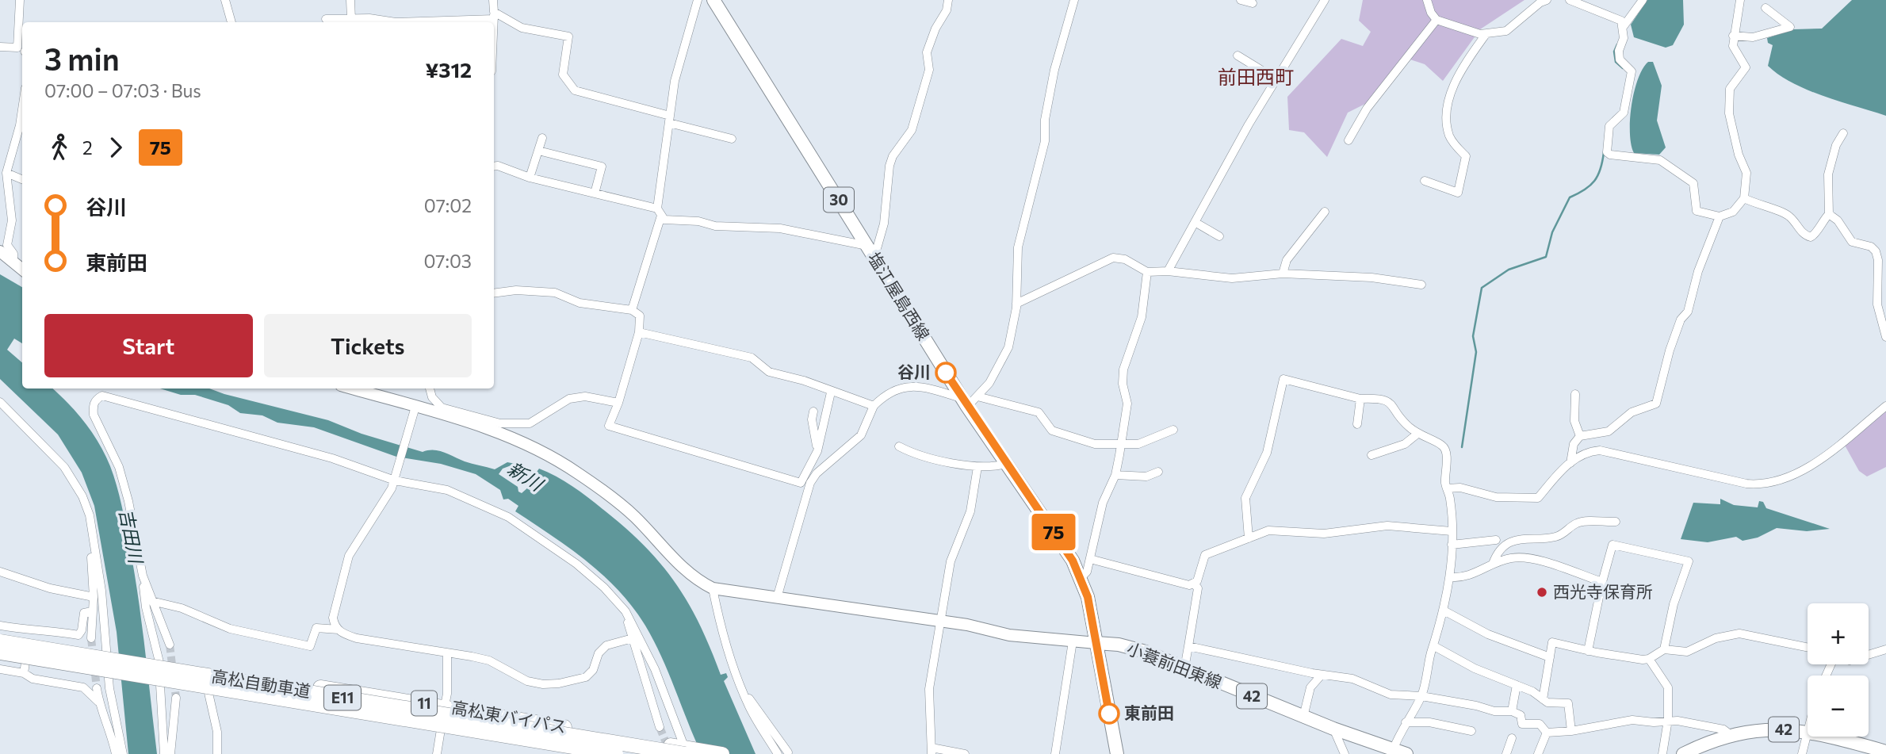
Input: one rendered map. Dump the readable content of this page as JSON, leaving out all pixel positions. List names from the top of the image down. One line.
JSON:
{"streets":{"highway":["高松自動車道","E11","11","高松東バイパス"],"main road":["30","塩江屋島西線","小蓑前田東線","42"]},"crossings":[["塩江屋島西線","小蓑前田東線"],["高松自動車道","高松東バイパス"]],"districts":["前田西町"],"water":["新川","吉田川"],"places":["谷川","西光寺保育所","東前田"],"lines":["bus line 75"],"page":{"on_map":"75","heading":["3 min","07:00 – 07:03 · Bus","¥312"],"legs":["2","75"],"list":[{"name":"谷川","value":"07:02"},{"name":"東前田","value":"07:03"}],"buttons":["Start","Tickets"],"map_buttons":["+","−"]}}
